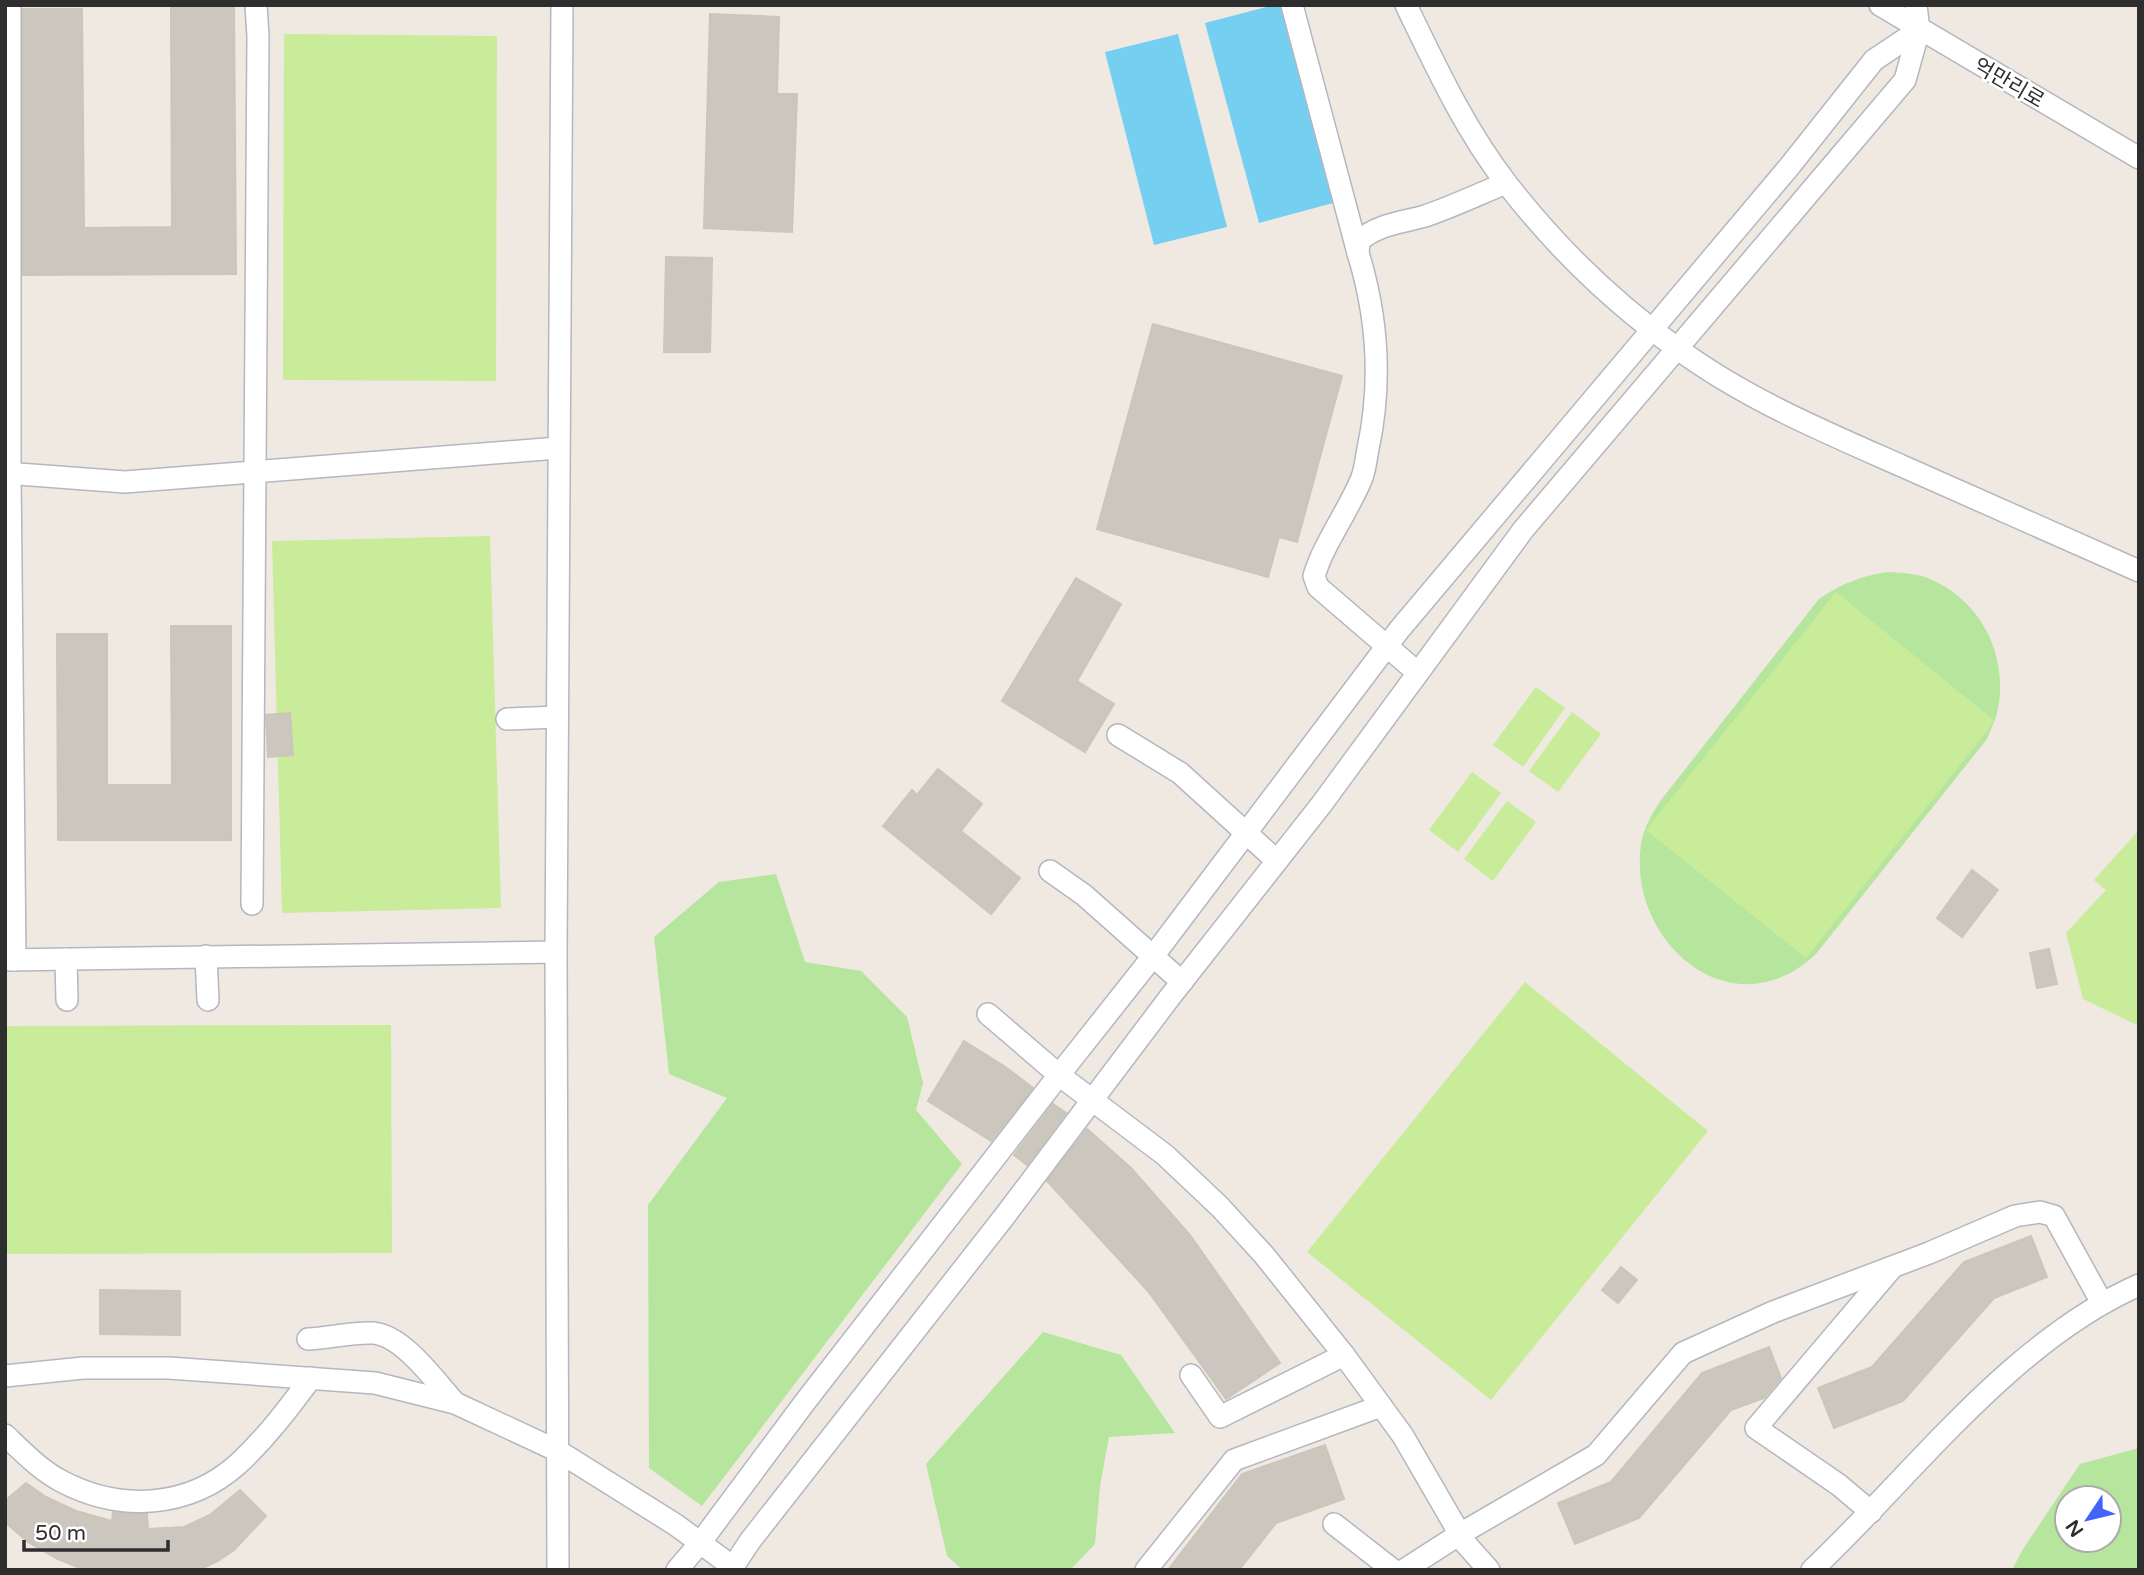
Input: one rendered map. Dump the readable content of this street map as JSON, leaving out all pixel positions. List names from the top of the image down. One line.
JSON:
{"streets":{"street":["억만리로"]},"scale_bar":"50 m","north":"bottom left"}
